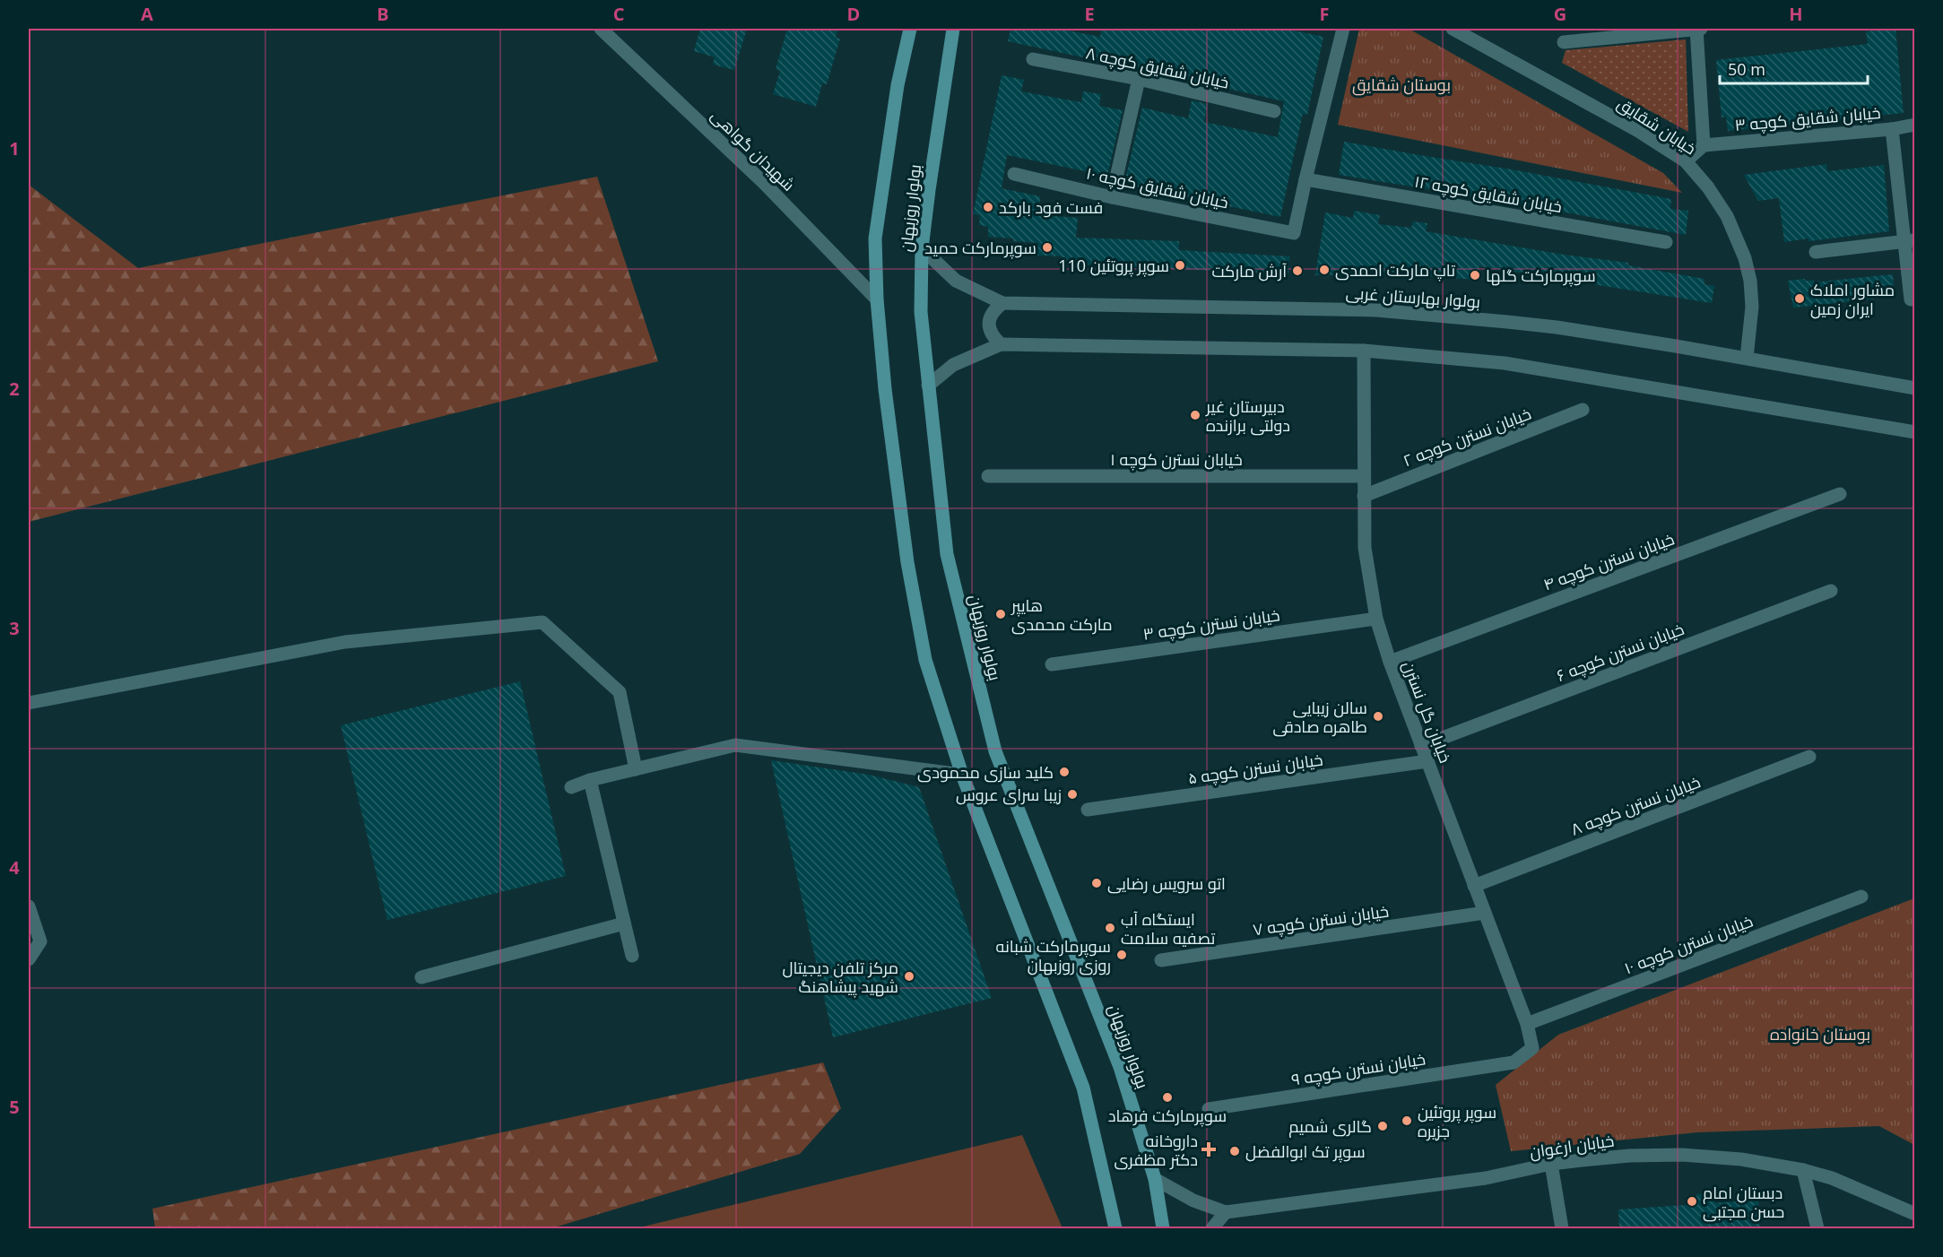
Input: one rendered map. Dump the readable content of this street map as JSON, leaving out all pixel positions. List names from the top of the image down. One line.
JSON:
{"streets":{"main road":["بولوار روزبهان"],"street":["خیابان شقایق کوچه ۸","خیابان شقایق کوچه ۳","خیابان شقایق","شهیدان گواهی","خیابان شقایق کوچه ۱۰","خیابان شقایق کوچه ۱۲","بولوار بهارستان غربی","خیابان نسترن کوچه ۲","خیابان نسترن کوچه ۱","خیابان نسترن کوچه ۴","خیابان نسترن کوچه ۳","خیابان نسترن کوچه ۶","خیابان گل نسترن","خیابان نسترن کوچه ۵","خیابان نسترن کوچه ۸","خیابان نسترن کوچه ۷","خیابان نسترن کوچه ۱۰","خیابان نسترن کوچه ۹","خیابان ارغوان"]},"crossings":[["خیابان شقایق","بولوار بهارستان غربی"],["شهیدان گواهی","بولوار روزبهان"],["خیابان شقایق کوچه ۱۰","خیابان شقایق کوچه ۱۲"],["بولوار روزبهان","بولوار بهارستان غربی"],["خیابان نسترن کوچه ۲","خیابان گل نسترن"],["خیابان نسترن کوچه ۱","خیابان گل نسترن"],["خیابان نسترن کوچه ۴","خیابان گل نسترن"],["خیابان نسترن کوچه ۳","خیابان گل نسترن"],["خیابان نسترن کوچه ۶","خیابان گل نسترن"],["خیابان گل نسترن","خیابان نسترن کوچه ۵"],["خیابان گل نسترن","خیابان نسترن کوچه ۸"],["خیابان گل نسترن","خیابان نسترن کوچه ۷"],["خیابان گل نسترن","خیابان نسترن کوچه ۱۰"],["خیابان گل نسترن","خیابان نسترن کوچه ۹"]],"parks":["بوستان شقایق","بوستان خانواده"],"places":{"other":["فست فود بارکد","سوپرمارکت حمید","سوپر پروتئین 110","تاپ مارکت احمدی","آرش مارکت","سوپرمارکت گلها","مشاور املاک ایران زمین","دبیرستان غیر دولتی برازنده","هایپر مارکت محمدی","سالن زیبایی طاهره صادقی","کلید سازی محمودی","زیبا سرای عروس","اتو سرویس رضایی","ایستگاه آب تصفیه سلامت","سوپرمارکت شبانه روزی روزبهان","مرکز تلفن دیجیتال شهید پیشاهنگ","سوپرمارکت فرهاد","سوپر پروتئین جزیره","گالری شمیم","سوپر تک ابوالفضل","دبستان امام حسن مجتبی"],"health":["داروخانه دکتر مظفری"]},"scale_bar":"50 m","grid":{"columns":["A","B","C","D","E","F","G","H"],"rows":["1","2","3","4","5"]}}
